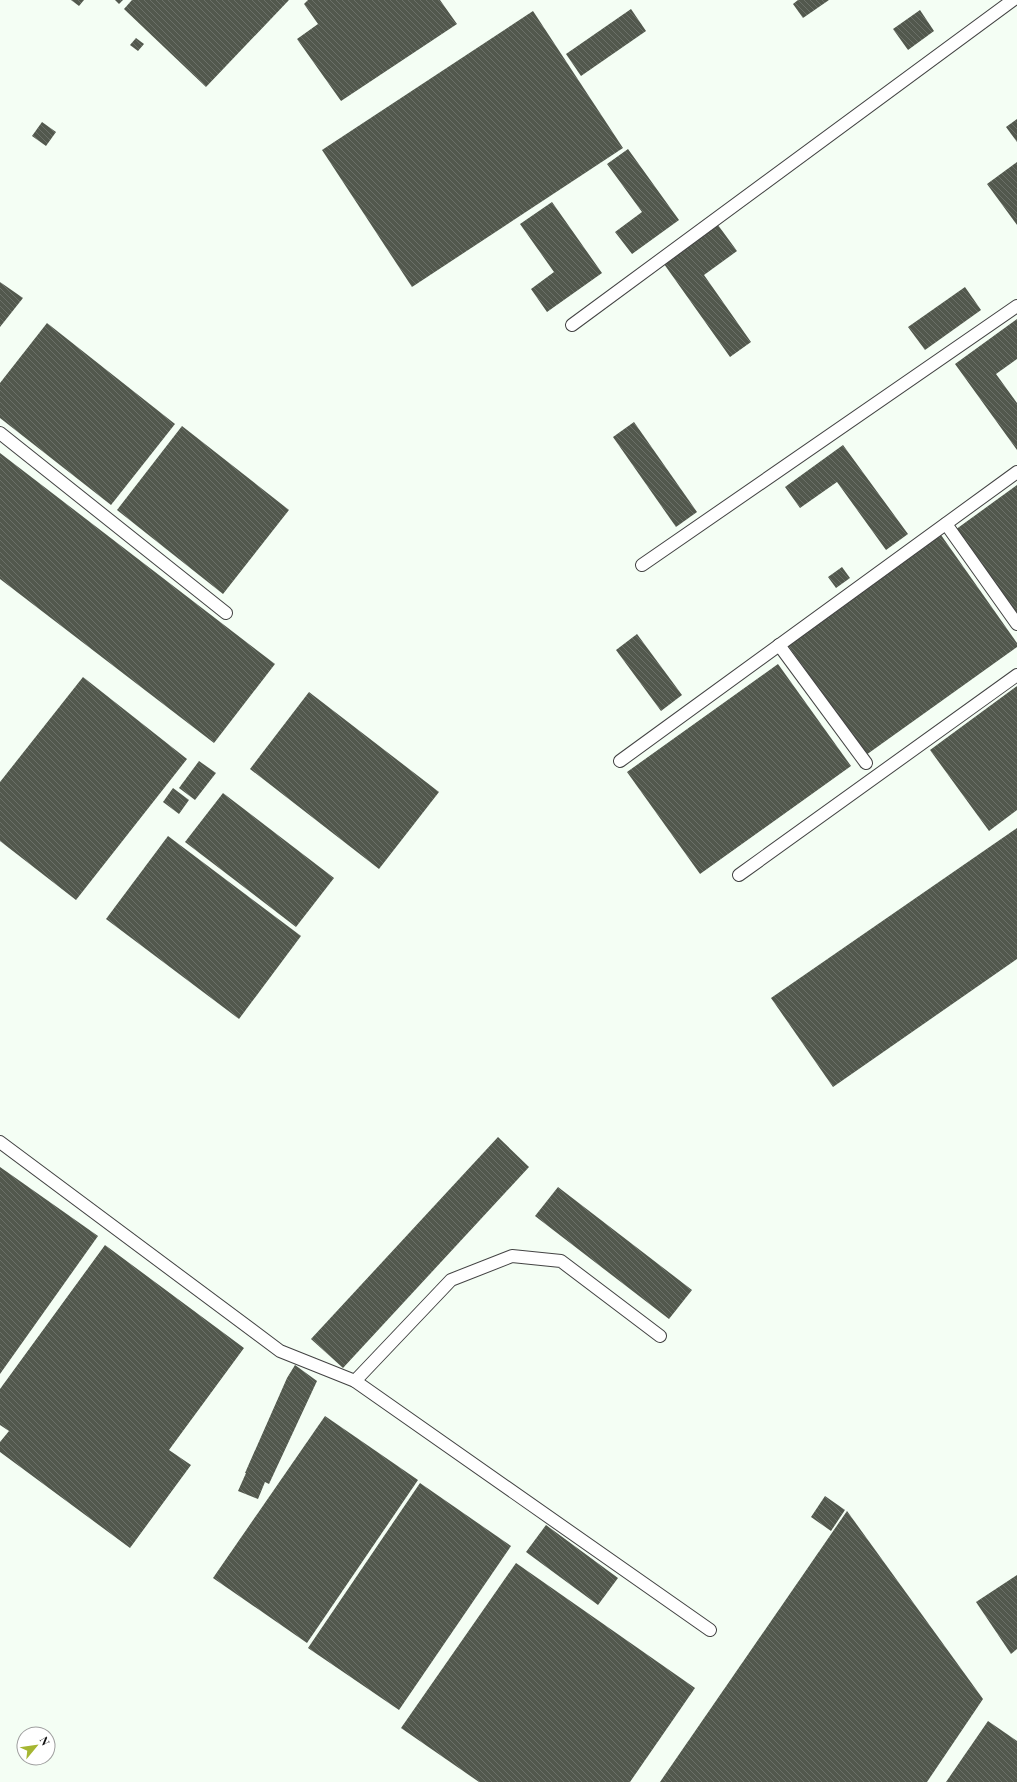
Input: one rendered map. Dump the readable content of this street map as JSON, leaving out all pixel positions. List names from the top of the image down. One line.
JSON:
{"north":"top right"}
